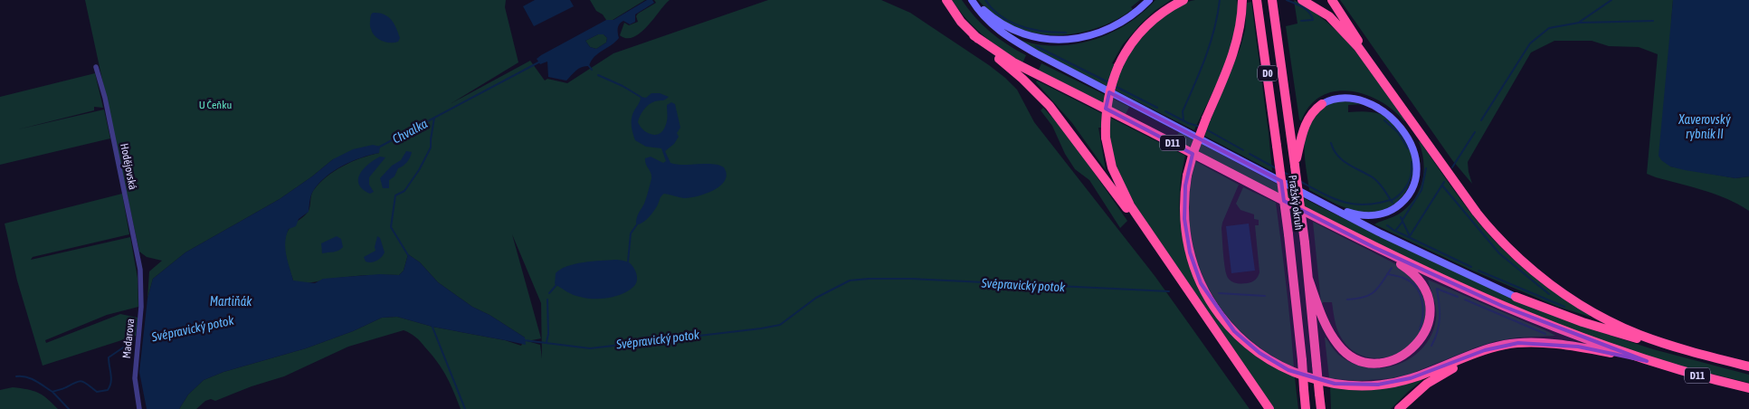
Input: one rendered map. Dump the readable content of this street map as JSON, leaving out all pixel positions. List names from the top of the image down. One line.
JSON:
{"streets":{"highway":["D0","D11","Pražský okruh"],"street":["Hodějovská","Madarova"]},"crossings":[["Hodějovská","Madarova"]],"water":["Xaverovský rybník II","Chvalka","Svépravický potok","Martiňák"],"parks":["U Čeňku"]}
